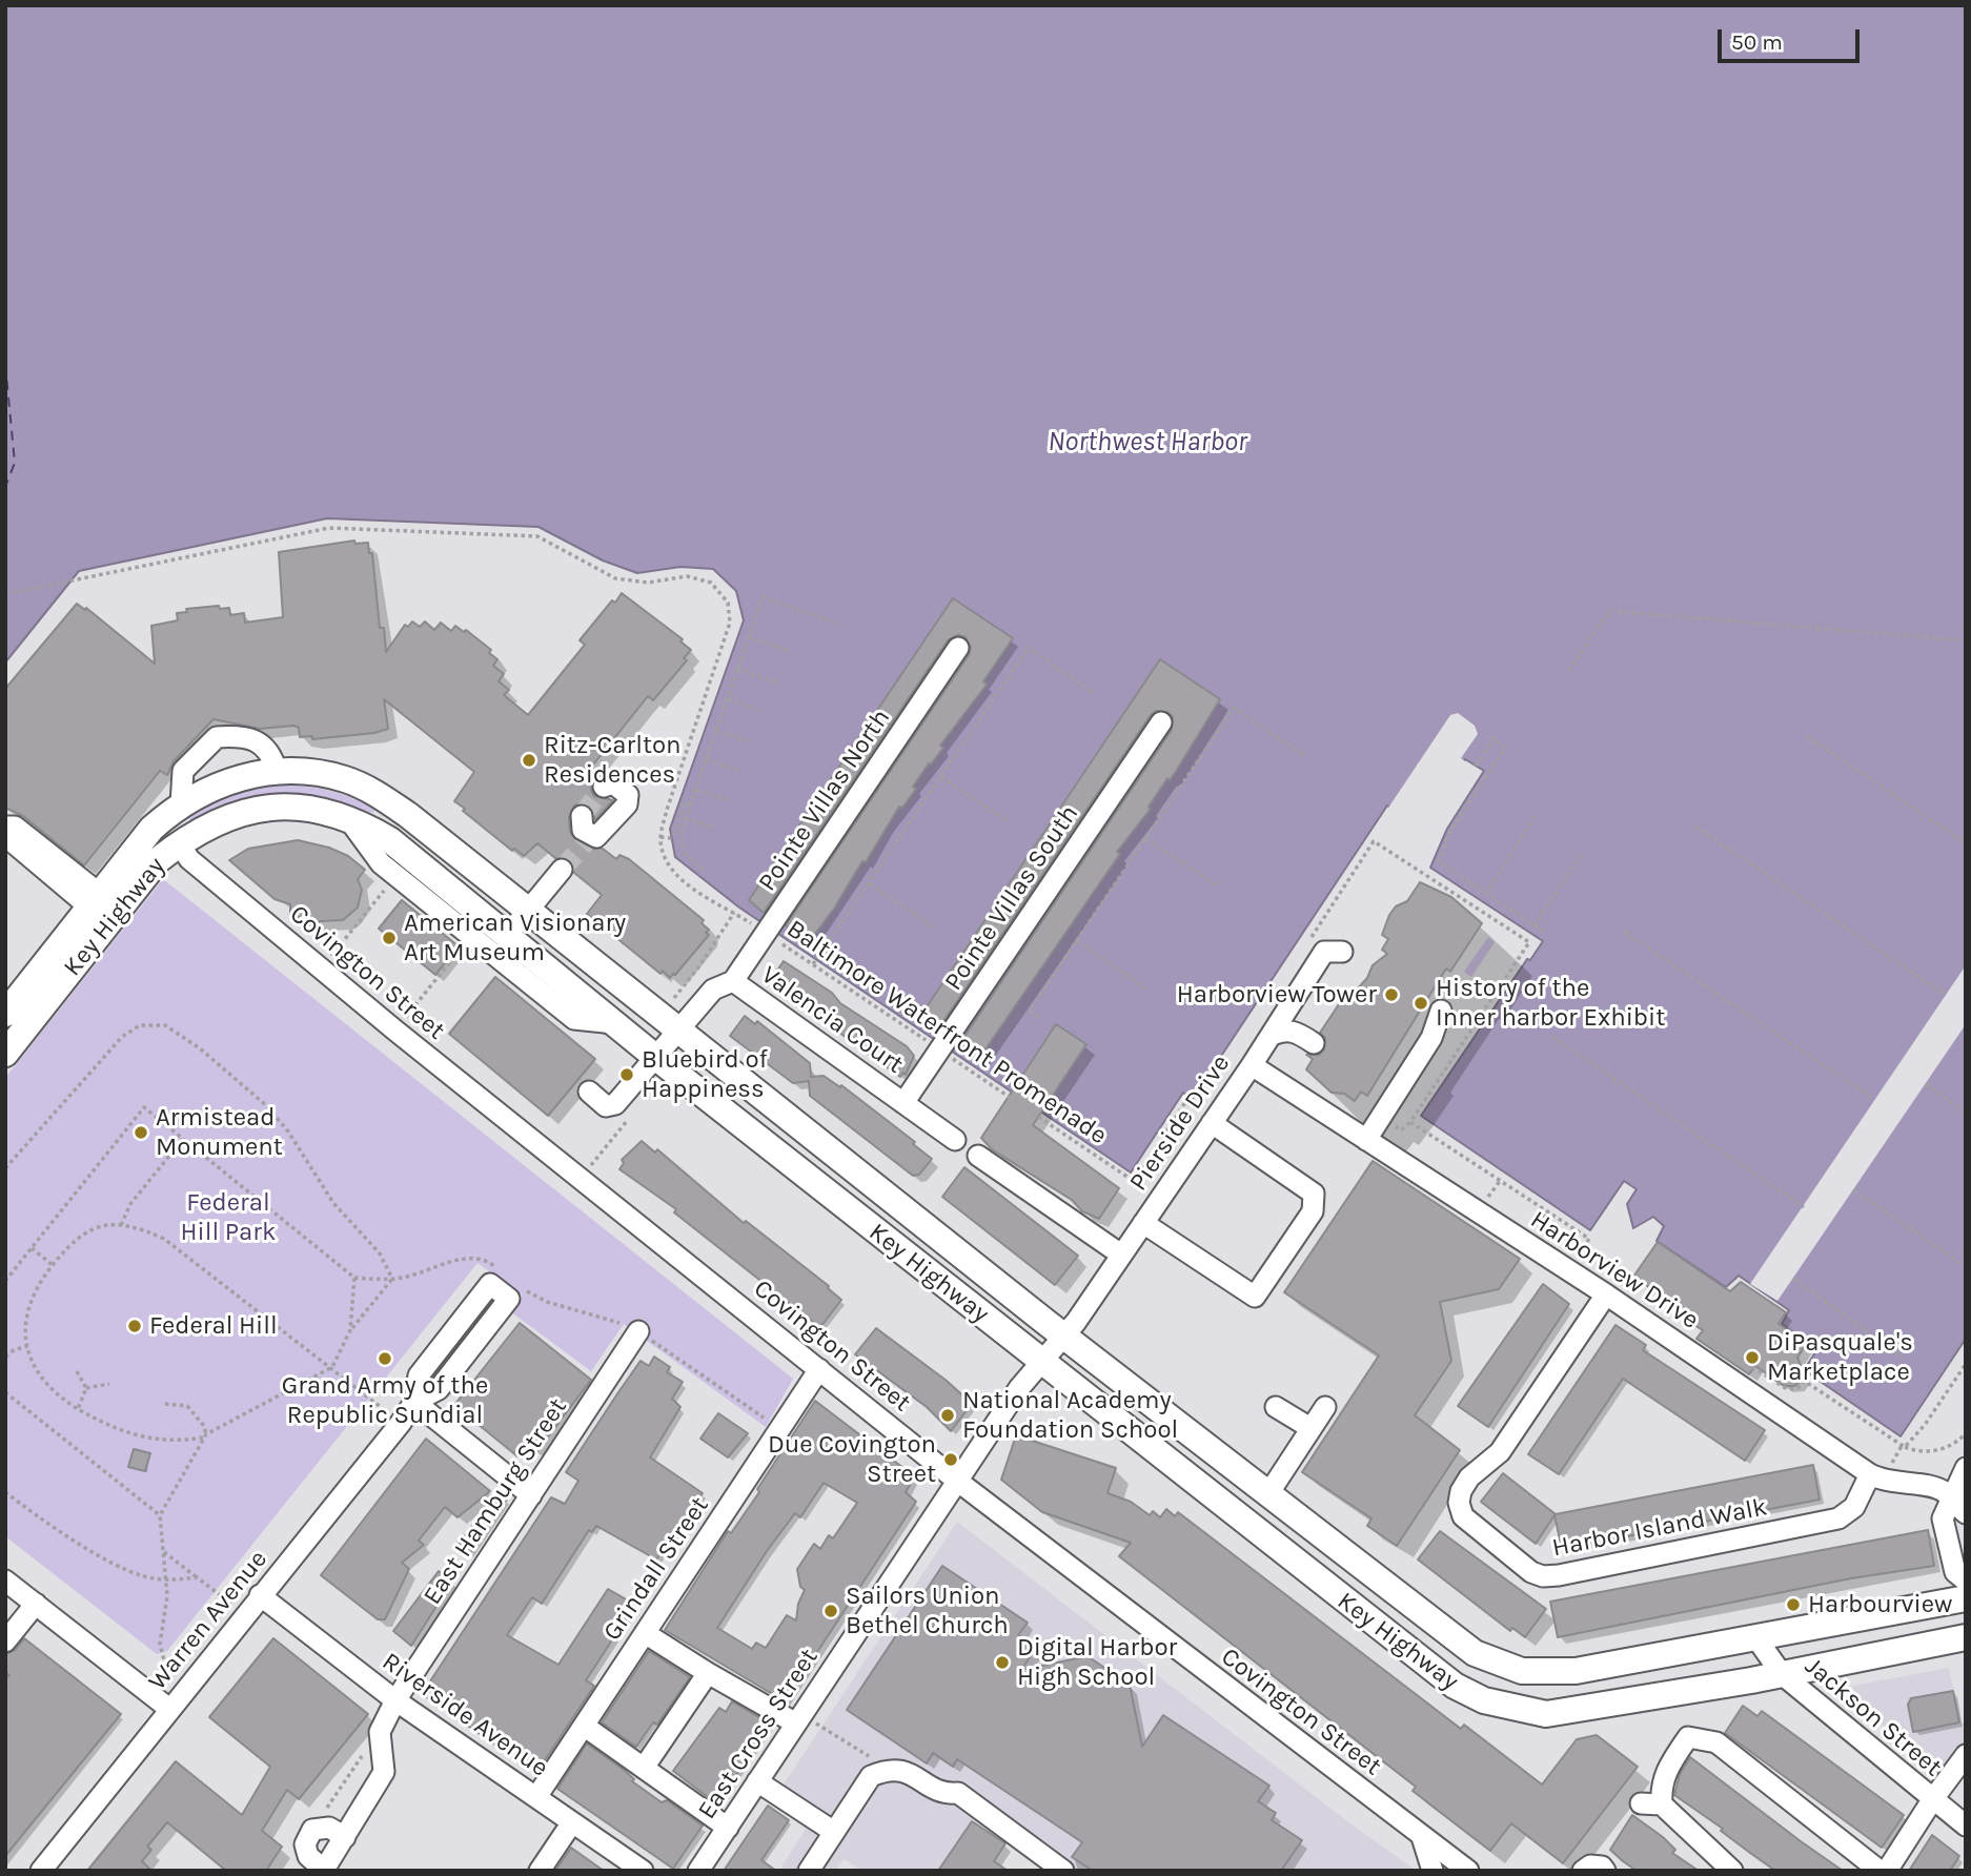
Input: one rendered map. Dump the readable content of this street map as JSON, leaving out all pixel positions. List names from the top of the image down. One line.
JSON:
{"streets":{"main road":["Key Highway"],"street":["Pointe Villas North","Pointe Villas South","Covington Street","Valencia Court","Pierside Drive","Harborview Drive","East Hamburg Street","Harbor Island Walk","Grindall Street","Warren Avenue","Riverside Avenue","Jackson Street","East Cross Street"],"path":["Baltimore Waterfront Promenade"]},"crossings":[["Pointe Villas North","Valencia Court"],["Pointe Villas North","Baltimore Waterfront Promenade"],["Pointe Villas South","Valencia Court"],["Pointe Villas South","Baltimore Waterfront Promenade"],["Key Highway","Covington Street"],["Key Highway","Valencia Court"],["Key Highway","Pierside Drive"],["Key Highway","Jackson Street"],["Key Highway","East Cross Street"],["Covington Street","Grindall Street"],["Covington Street","East Cross Street"],["Pierside Drive","Harborview Drive"],["Pierside Drive","East Cross Street"],["Harborview Drive","Harbor Island Walk"],["East Hamburg Street","Riverside Avenue"],["Grindall Street","Riverside Avenue"],["Warren Avenue","Riverside Avenue"]],"water":["Northwest Harbor"],"parks":["Federal Hill Park"],"places":["Ritz-Carlton Residences","American Visionary Art Museum","Harborview Tower","History of the Inner harbor Exhibit","Bluebird of Happiness","Armistead Monument","Federal Hill","DiPasquale's Marketplace","Grand Army of the Republic Sundial","National Academy Foundation School","Due Covington Street","Harbourview","Sailors Union Bethel Church","Digital Harbor High School"],"scale_bar":"50 m"}
